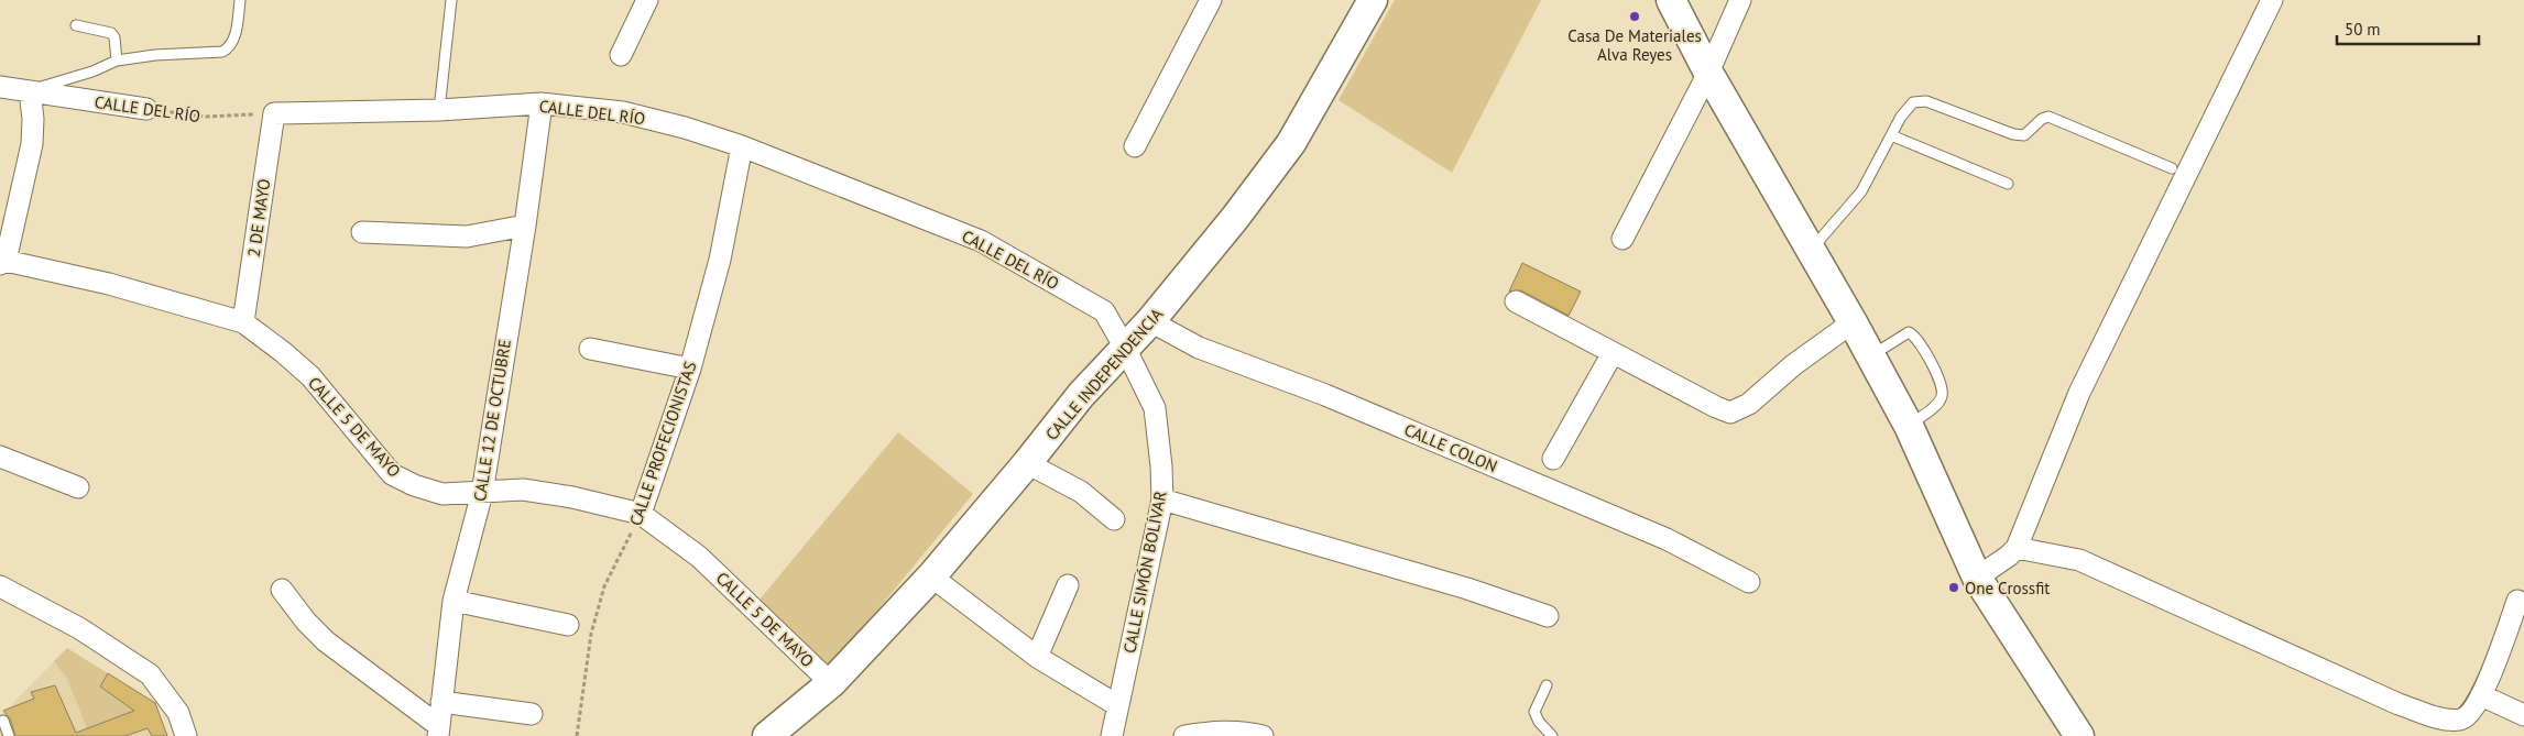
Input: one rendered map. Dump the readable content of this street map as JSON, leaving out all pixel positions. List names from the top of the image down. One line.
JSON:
{"streets":{"street":["CALLE DEL RÍO","2 DE MAYO","CALLE INDEPENDENCIA","CALLE 12 DE OCTUBRE","CALLE 5 DE MAYO","CALLE PROFECIONISTAS","CALLE COLON","CALLE SIMÓN BOLÍVAR"]},"crossings":[["CALLE DEL RÍO","2 DE MAYO"],["CALLE DEL RÍO","CALLE INDEPENDENCIA"],["CALLE DEL RÍO","CALLE 12 DE OCTUBRE"],["CALLE DEL RÍO","CALLE PROFECIONISTAS"],["CALLE DEL RÍO","CALLE SIMÓN BOLÍVAR"],["2 DE MAYO","CALLE 5 DE MAYO"],["CALLE INDEPENDENCIA","CALLE 5 DE MAYO"],["CALLE INDEPENDENCIA","CALLE COLON"],["CALLE INDEPENDENCIA","CALLE SIMÓN BOLÍVAR"],["CALLE 12 DE OCTUBRE","CALLE 5 DE MAYO"],["CALLE 5 DE MAYO","CALLE PROFECIONISTAS"]],"places":["Casa De Materiales Alva Reyes","One Crossfit"],"scale_bar":"50 m"}
